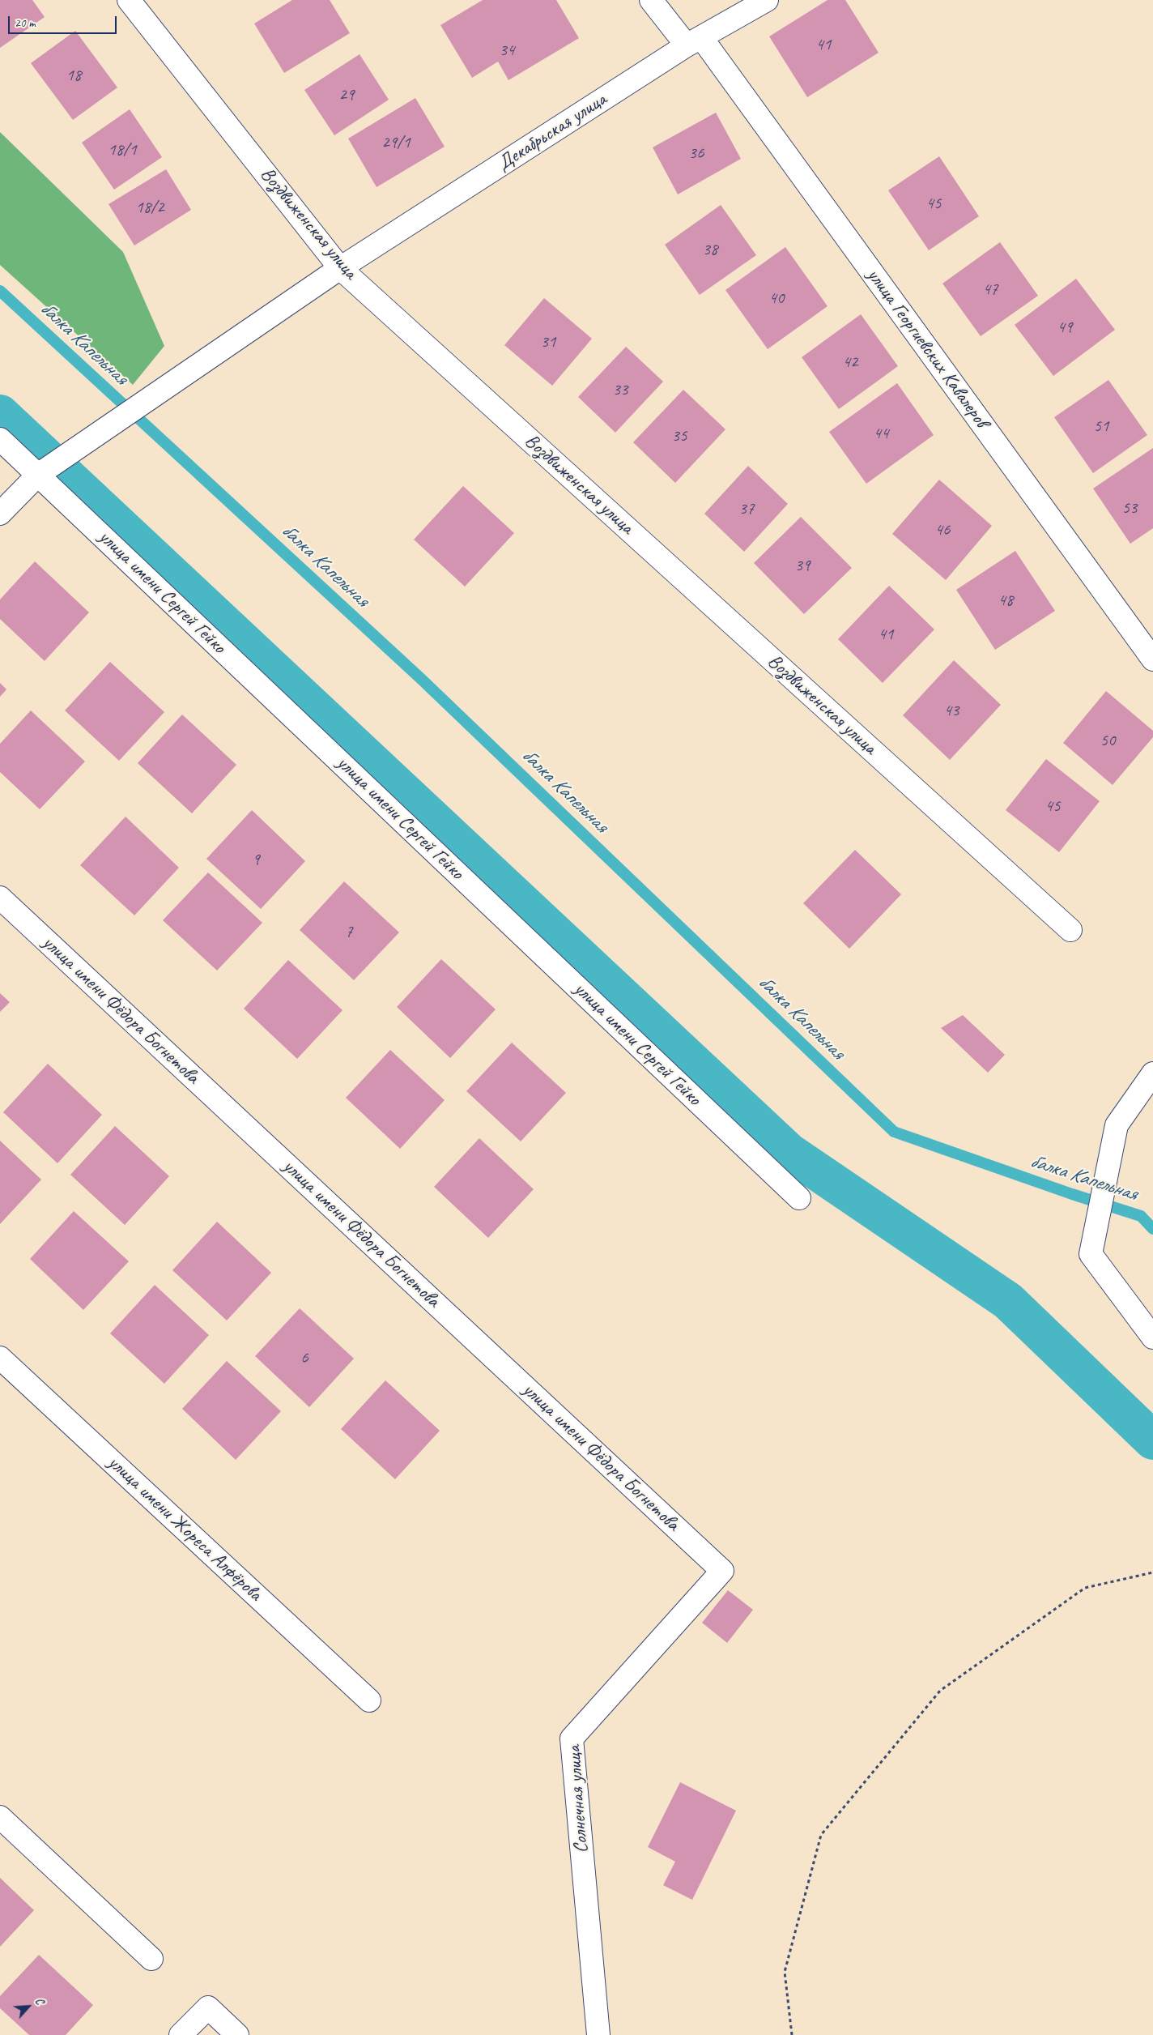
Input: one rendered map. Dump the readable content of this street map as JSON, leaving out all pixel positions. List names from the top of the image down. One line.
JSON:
{"streets":{"street":["Декабрьская улица","Воздвиженская улица","улица Георгиевских Кавалеров","улица имени Сергей Гейко","улица имени Фёдора Богнетова","улица имени Жореса Алфёрова","Солнечная улица"]},"crossings":[["Декабрьская улица","Воздвиженская улица"],["Декабрьская улица","улица Георгиевских Кавалеров"],["Декабрьская улица","улица имени Сергей Гейко"],["улица имени Фёдора Богнетова","Солнечная улица"]],"water":["балка Капельная"],"house_numbers":["41","34","18","29","29/1","18/1","36","45","18/2","38","47","40","49","31","42","33","51","44","35","53","37","46","39","48","41","43","50","45","9","7","6"],"scale_bar":"20 m","north":"top right"}
